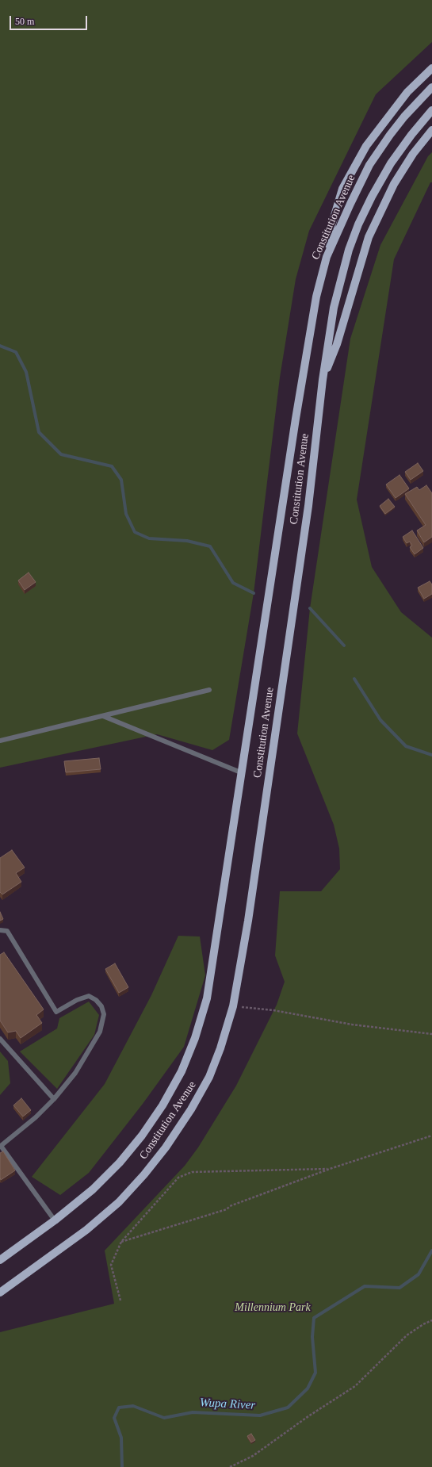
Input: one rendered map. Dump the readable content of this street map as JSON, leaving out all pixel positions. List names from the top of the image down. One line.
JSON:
{"streets":{"main road":["Constitution Avenue"]},"water":["Wupa River"],"parks":["Millennium Park"],"scale_bar":"50 m"}
